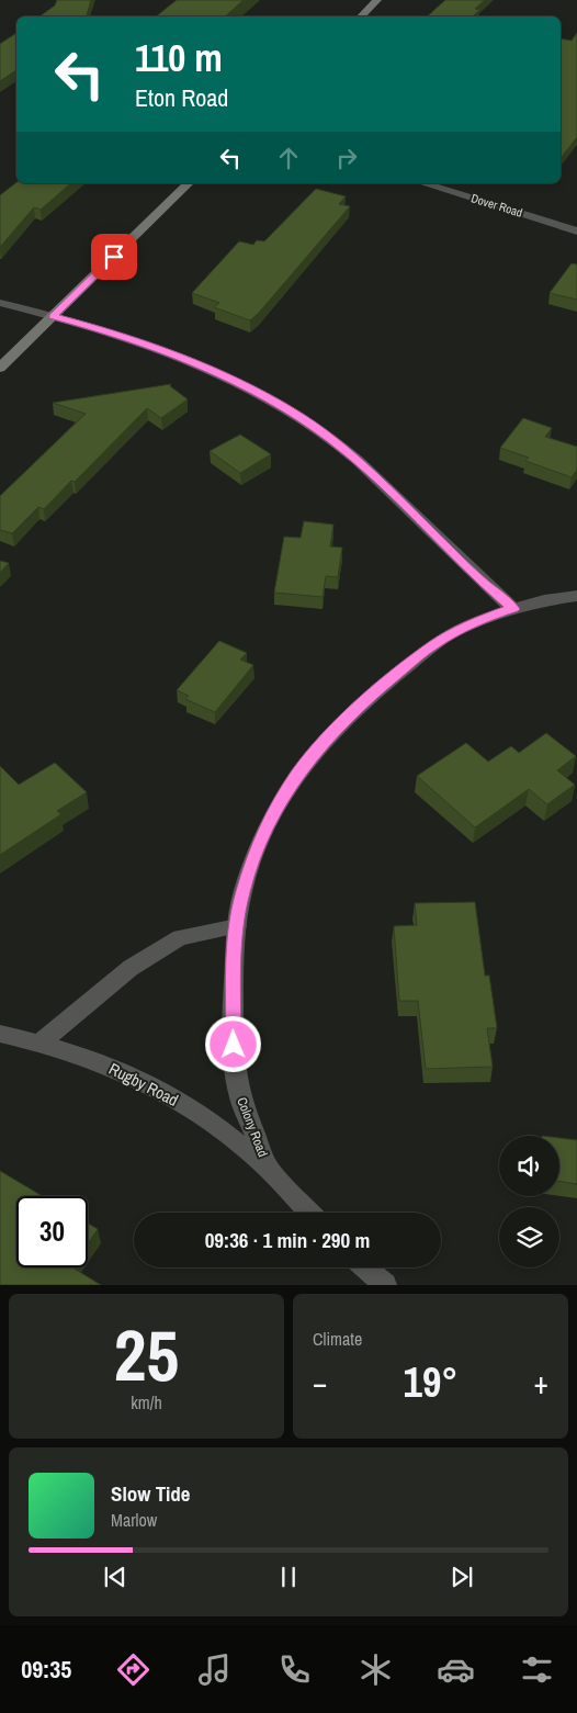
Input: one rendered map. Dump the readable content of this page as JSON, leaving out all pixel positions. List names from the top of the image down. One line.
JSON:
{"streets":{"street":["Dover Road","Rugby Road","Colony Road"]},"crossings":[["Rugby Road","Colony Road"]],"page":{"turn":["110 m","Eton Road"],"limit":"30","trip":"09:36 · 1 min · 290 m","tile":[["25","km/h"],"Climate"],"heat":["−","19°","+"],"song":["Slow Tide","Marlow"],"tabs":"09:35"}}
